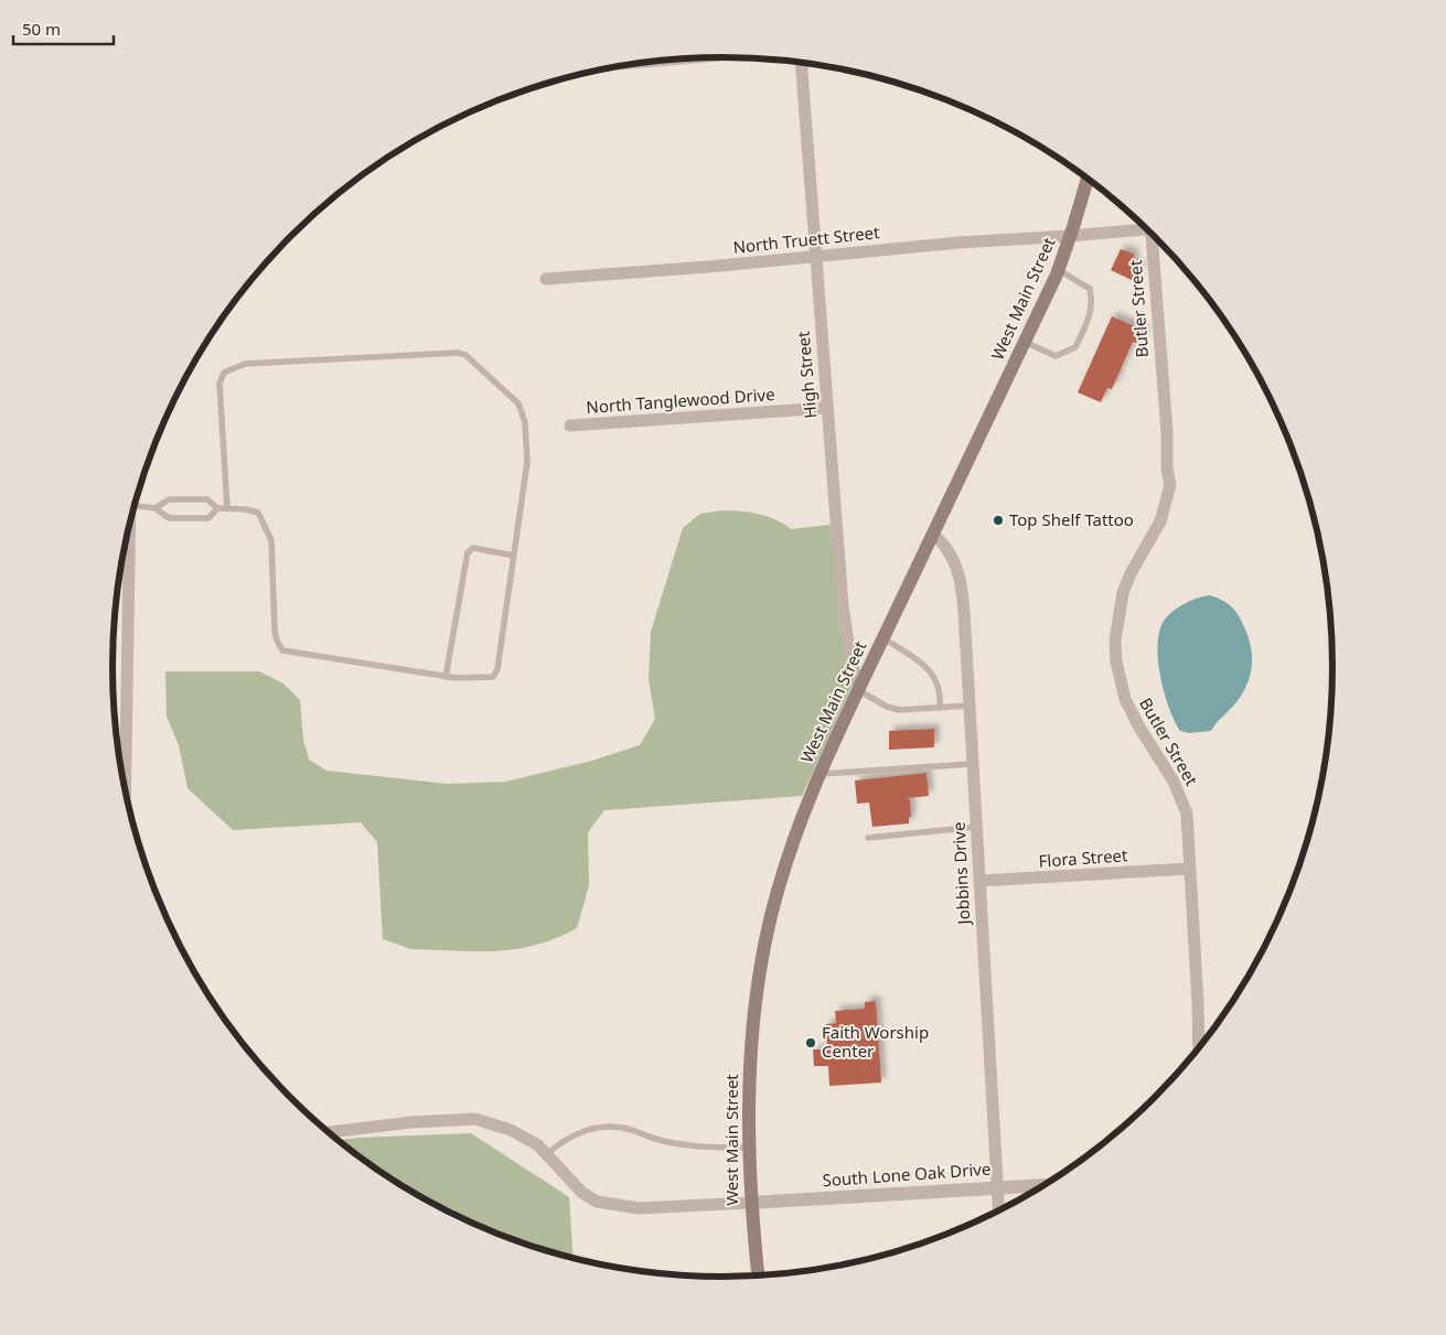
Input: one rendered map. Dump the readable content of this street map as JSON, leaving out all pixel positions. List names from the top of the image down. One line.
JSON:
{"streets":{"main road":["West Main Street"],"street":["North Truett Street","Butler Street","High Street","North Tanglewood Drive","Flora Street","Jobbins Drive","South Lone Oak Drive"]},"crossings":[["North Truett Street","West Main Street"],["North Truett Street","High Street"],["West Main Street","High Street"],["West Main Street","Jobbins Drive"],["West Main Street","South Lone Oak Drive"],["Butler Street","Flora Street"],["High Street","North Tanglewood Drive"],["Flora Street","Jobbins Drive"],["Jobbins Drive","South Lone Oak Drive"]],"places":["Top Shelf Tattoo","Faith Worship Center"],"scale_bar":"50 m"}
